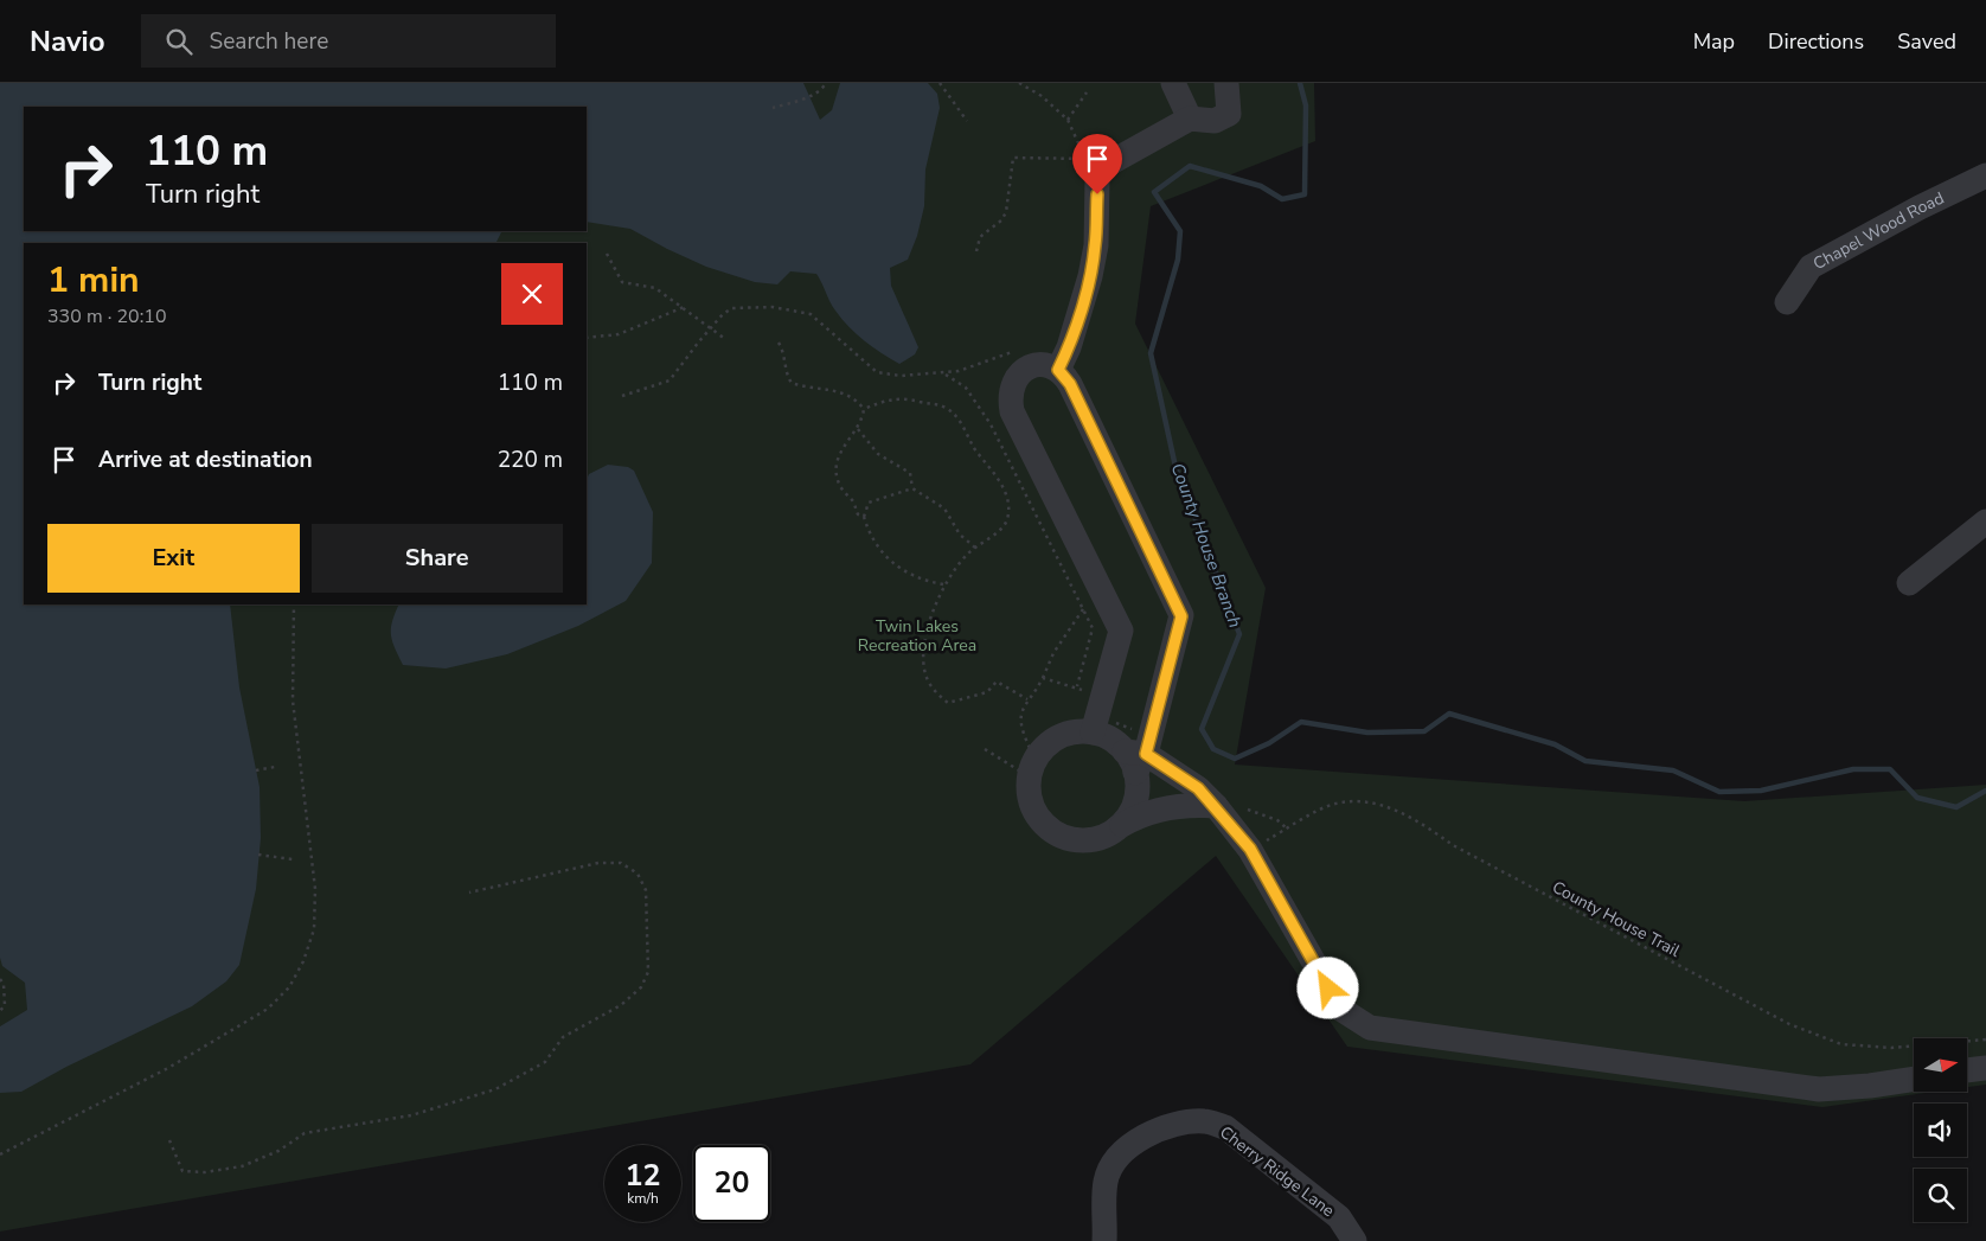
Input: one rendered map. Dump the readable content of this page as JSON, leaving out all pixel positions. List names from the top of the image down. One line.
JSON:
{"streets":{"street":["Chapel Wood Road","Cherry Ridge Lane"],"path":["County House Trail"]},"water":["County House Branch"],"parks":["Twin Lakes Recreation Area"],"north":"right","page":{"header":"Navio","search":"Search here","nav":["Map","Directions","Saved"],"turn":["110 m","Turn right"],"heading":["1 min","330 m · 20:10"],"list":[{"name":"Turn right","value":"110 m"},{"name":"Arrive at destination","value":"220 m"}],"buttons":["Exit","Share"],"speed":"12 km/h","limit":"20"}}
